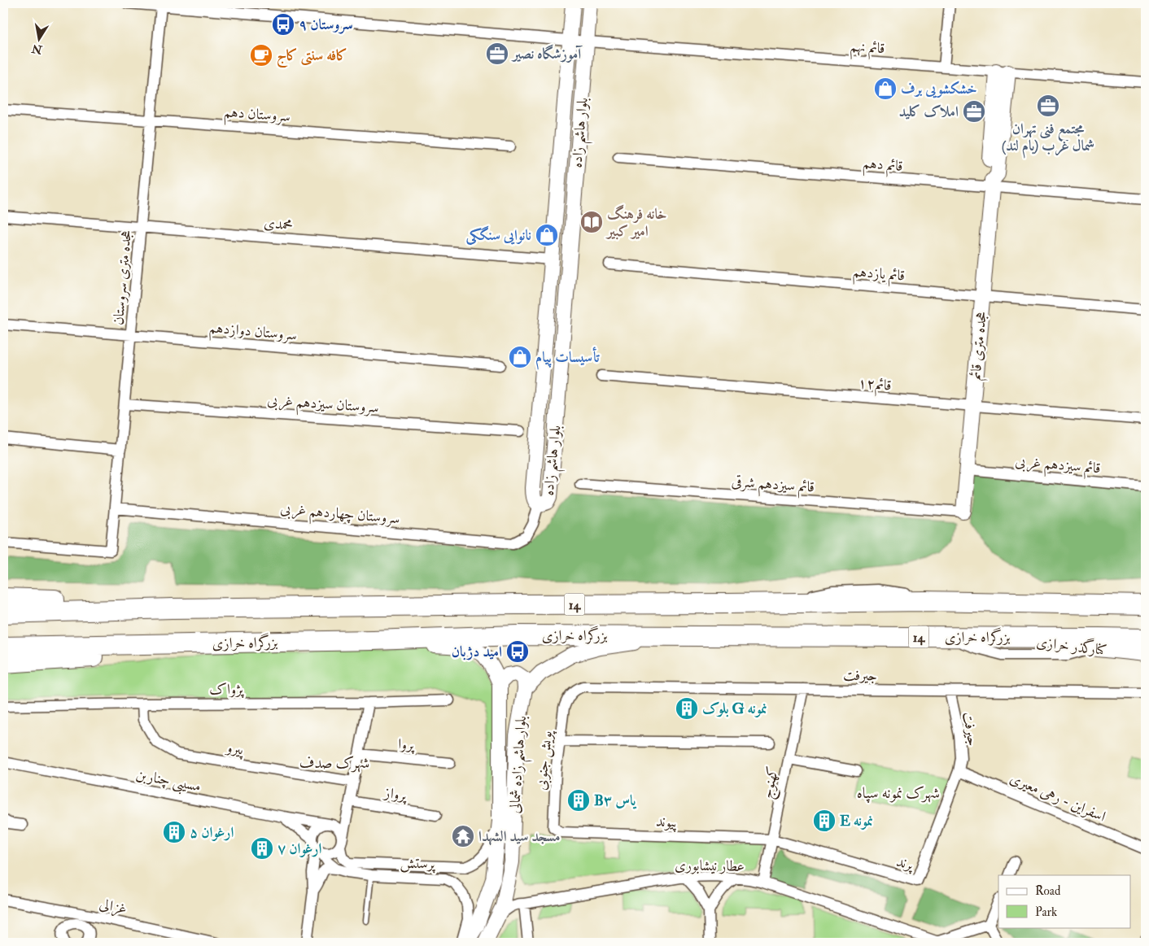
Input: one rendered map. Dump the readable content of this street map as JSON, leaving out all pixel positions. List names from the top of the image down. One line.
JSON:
{"streets":{"highway":["14","بزرگراه خرازی"],"street":["قائم نهم","سروستان دهم","بلوار هاشم زاده","قائم دهم","محمدی","قائم یازدهم","هجده متری سروستان","سروستان دوازدهم","هجده متری قائم","قائم۱۲","سروستان سیزدهم غربی","قائم سیزدهم غربی","قائم سیزدهم شرقی","سروستان چهاردهم غربی","کنارگذر خرازی","جيرفت","پژواک","جیرفت","پروا","پیرو","پویش جنوبی","بلوار هاشم زاده شمالی","مسیبی چناربن","كهنوج","پرواز","اسفراين - رهی معیری","پیوند","پرستش","پرند","عطار نیشابوری","غزالی"]},"crossings":[["قائم نهم","بلوار هاشم زاده"],["قائم نهم","هجده متری سروستان"],["قائم نهم","هجده متری قائم"],["سروستان دهم","هجده متری سروستان"],["بلوار هاشم زاده","محمدی"],["بلوار هاشم زاده","سروستان چهاردهم غربی"],["قائم دهم","هجده متری قائم"],["محمدی","هجده متری سروستان"],["قائم یازدهم","هجده متری قائم"],["هجده متری سروستان","سروستان دوازدهم"],["هجده متری سروستان","سروستان سیزدهم غربی"],["هجده متری سروستان","سروستان چهاردهم غربی"],["هجده متری قائم","قائم۱۲"],["هجده متری قائم","قائم سیزدهم غربی"],["هجده متری قائم","قائم سیزدهم شرقی"],["بزرگراه خرازی","کنارگذر خرازی"],["بزرگراه خرازی","بلوار هاشم زاده شمالی"],["جيرفت","جیرفت"],["جيرفت","پویش جنوبی"],["جيرفت","كهنوج"],["پژواک","پیرو"],["جیرفت","اسفراين - رهی معیری"],["جیرفت","پرند"],["پویش جنوبی","پیوند"],["بلوار هاشم زاده شمالی","پرستش"],["مسیبی چناربن","پرستش"],["كهنوج","پیوند"],["كهنوج","پرند"],["كهنوج","عطار نیشابوری"],["اسفراين - رهی معیری","پرند"],["پیوند","پرند"]],"districts":["شهرک صدف","شهرک نمونه سپاه"],"places":{"bus stop":["سروستان ٩","امید دژبان"],"office":["آموزشگاه نصیر","مجتمع فنی تهران شمال غرب (بام لند)","املاک کلید"],"cafe":["کافه سنتی کاج"],"shop":["خشکشویی برف","نانوایی سنگکی","تأسیسات پیام"],"library":["خانه فرهنگ امیر کبیر"],"building":["بلوک G نمونه","B۳ یاس","E نمونه","ارغوان ۵","ارغوان ۷"],"temple":["مسجد سید الشهدا"]},"legend":["Road","Park"],"north":"bottom"}
